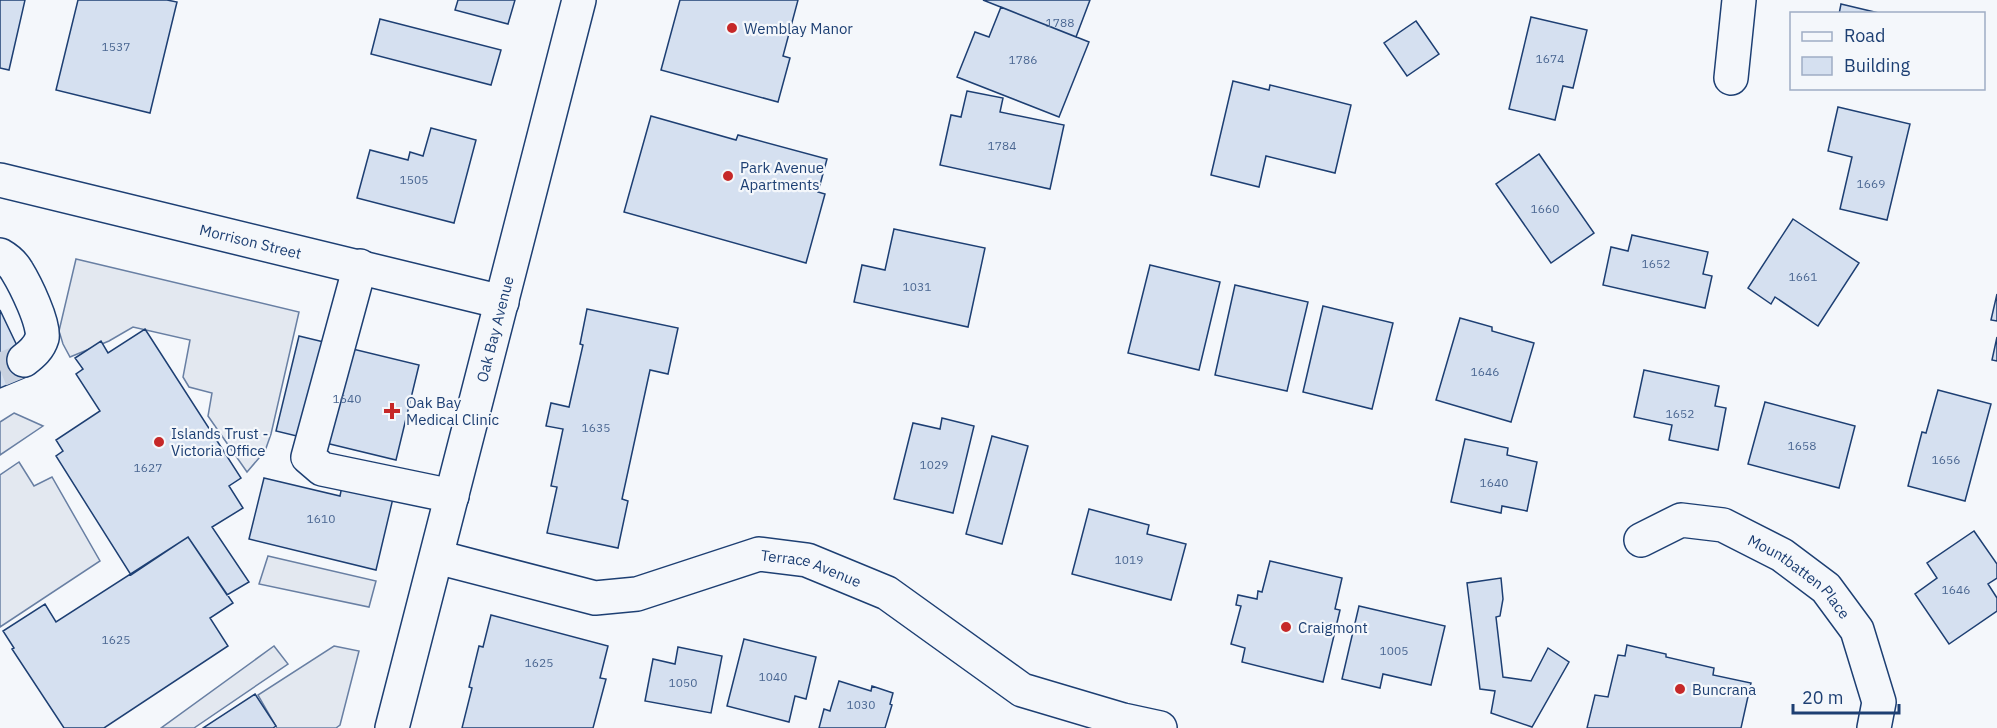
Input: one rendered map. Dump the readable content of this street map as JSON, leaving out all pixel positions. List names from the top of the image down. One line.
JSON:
{"streets":{"street":["Morrison Street","Oak Bay Avenue","Terrace Avenue","Mountbatten Place"]},"crossings":[["Morrison Street","Oak Bay Avenue"],["Oak Bay Avenue","Terrace Avenue"]],"places":{"other":["Wemblay Manor","Park Avenue Apartments","Islands Trust - Victoria Office","Craigmont","Buncrana"],"health":["Oak Bay Medical Clinic"]},"house_numbers":["1788","1537","1674","1786","1784","1505","1669","1660","1652","1661","1031","1646","1640","1652","1635","1658","1656","1029","1627","1640","1610","1019","1646","1625","1005","1625","1040","1050","1030"],"legend":["Road","Building"],"scale_bar":"20 m"}
